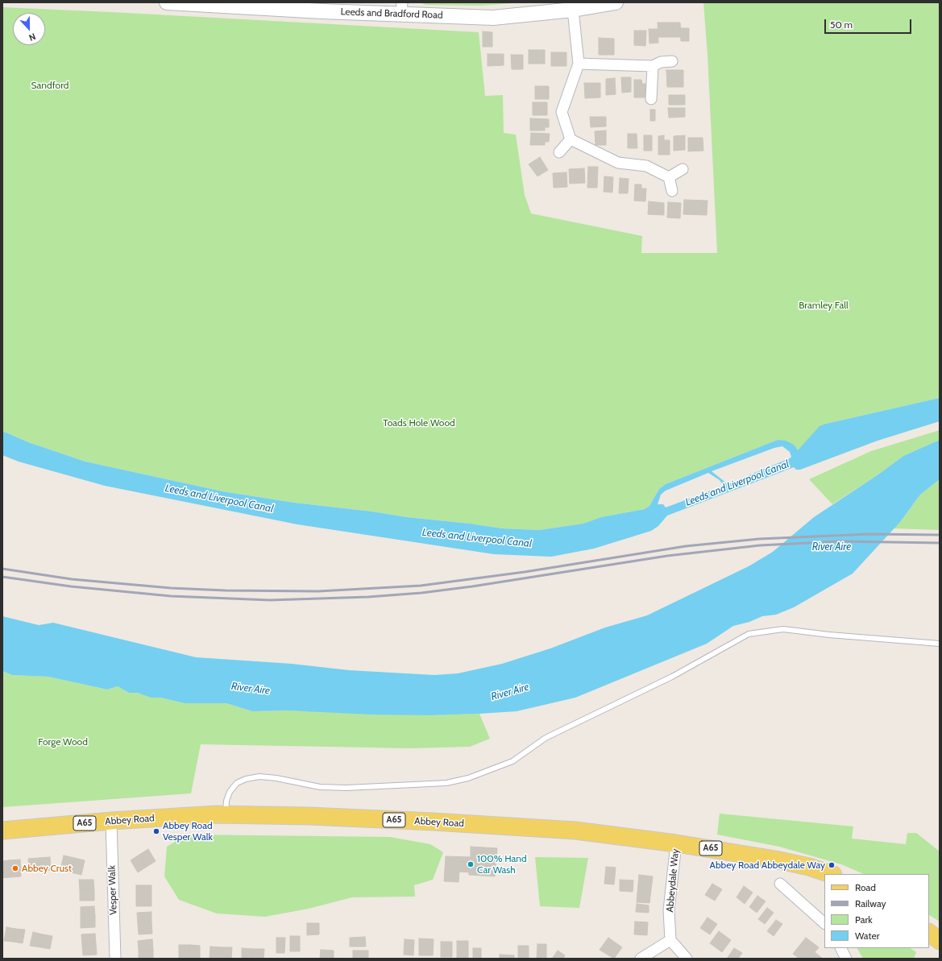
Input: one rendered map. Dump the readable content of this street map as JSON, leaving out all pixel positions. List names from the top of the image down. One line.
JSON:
{"streets":{"main road":["Leeds and Bradford Road","Abbey Road","A65"],"street":["Abbeydale Way","Vesper Walk"]},"crossings":[["Abbey Road","Abbeydale Way"],["Abbey Road","Vesper Walk"]],"water":["Leeds and Liverpool Canal","River Aire"],"parks":["Sandford","Bramley Fall","Toads Hole Wood","Forge Wood"],"places":["Abbey Road Vesper Walk","100% Hand Car Wash","Abbey Road Abbeydale Way","Abbey Crust"],"legend":["Road","Railway","Park","Water"],"scale_bar":"50 m","north":"bottom"}
